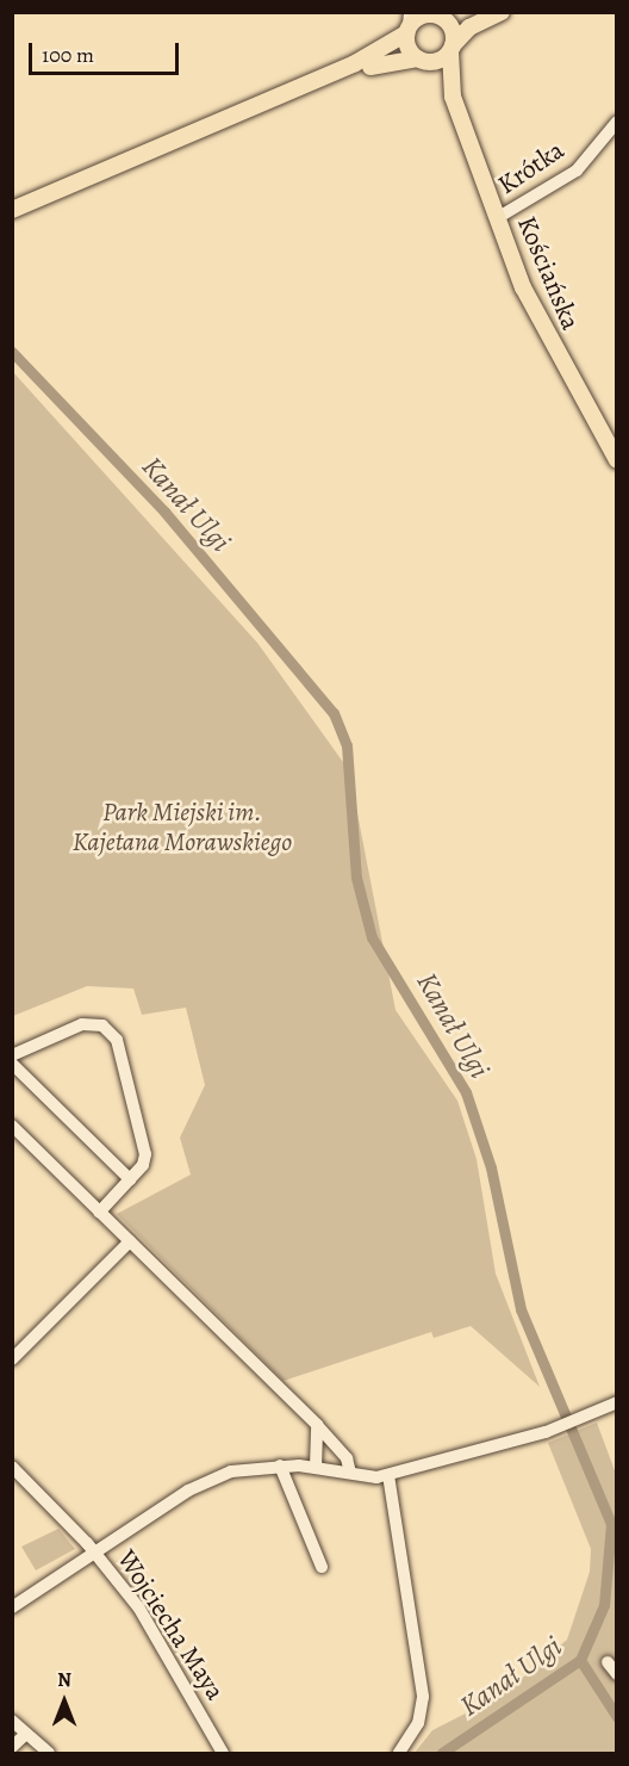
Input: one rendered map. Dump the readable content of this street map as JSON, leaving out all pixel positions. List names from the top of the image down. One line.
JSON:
{"streets":{"main road":["Kościańska"],"street":["Krótka","Wojciecha Maya"]},"crossings":[["Krótka","Kościańska"]],"water":["Kanał Ulgi"],"parks":["Park Miejski im. Kajetana Morawskiego"],"scale_bar":"100 m","north":"top"}
